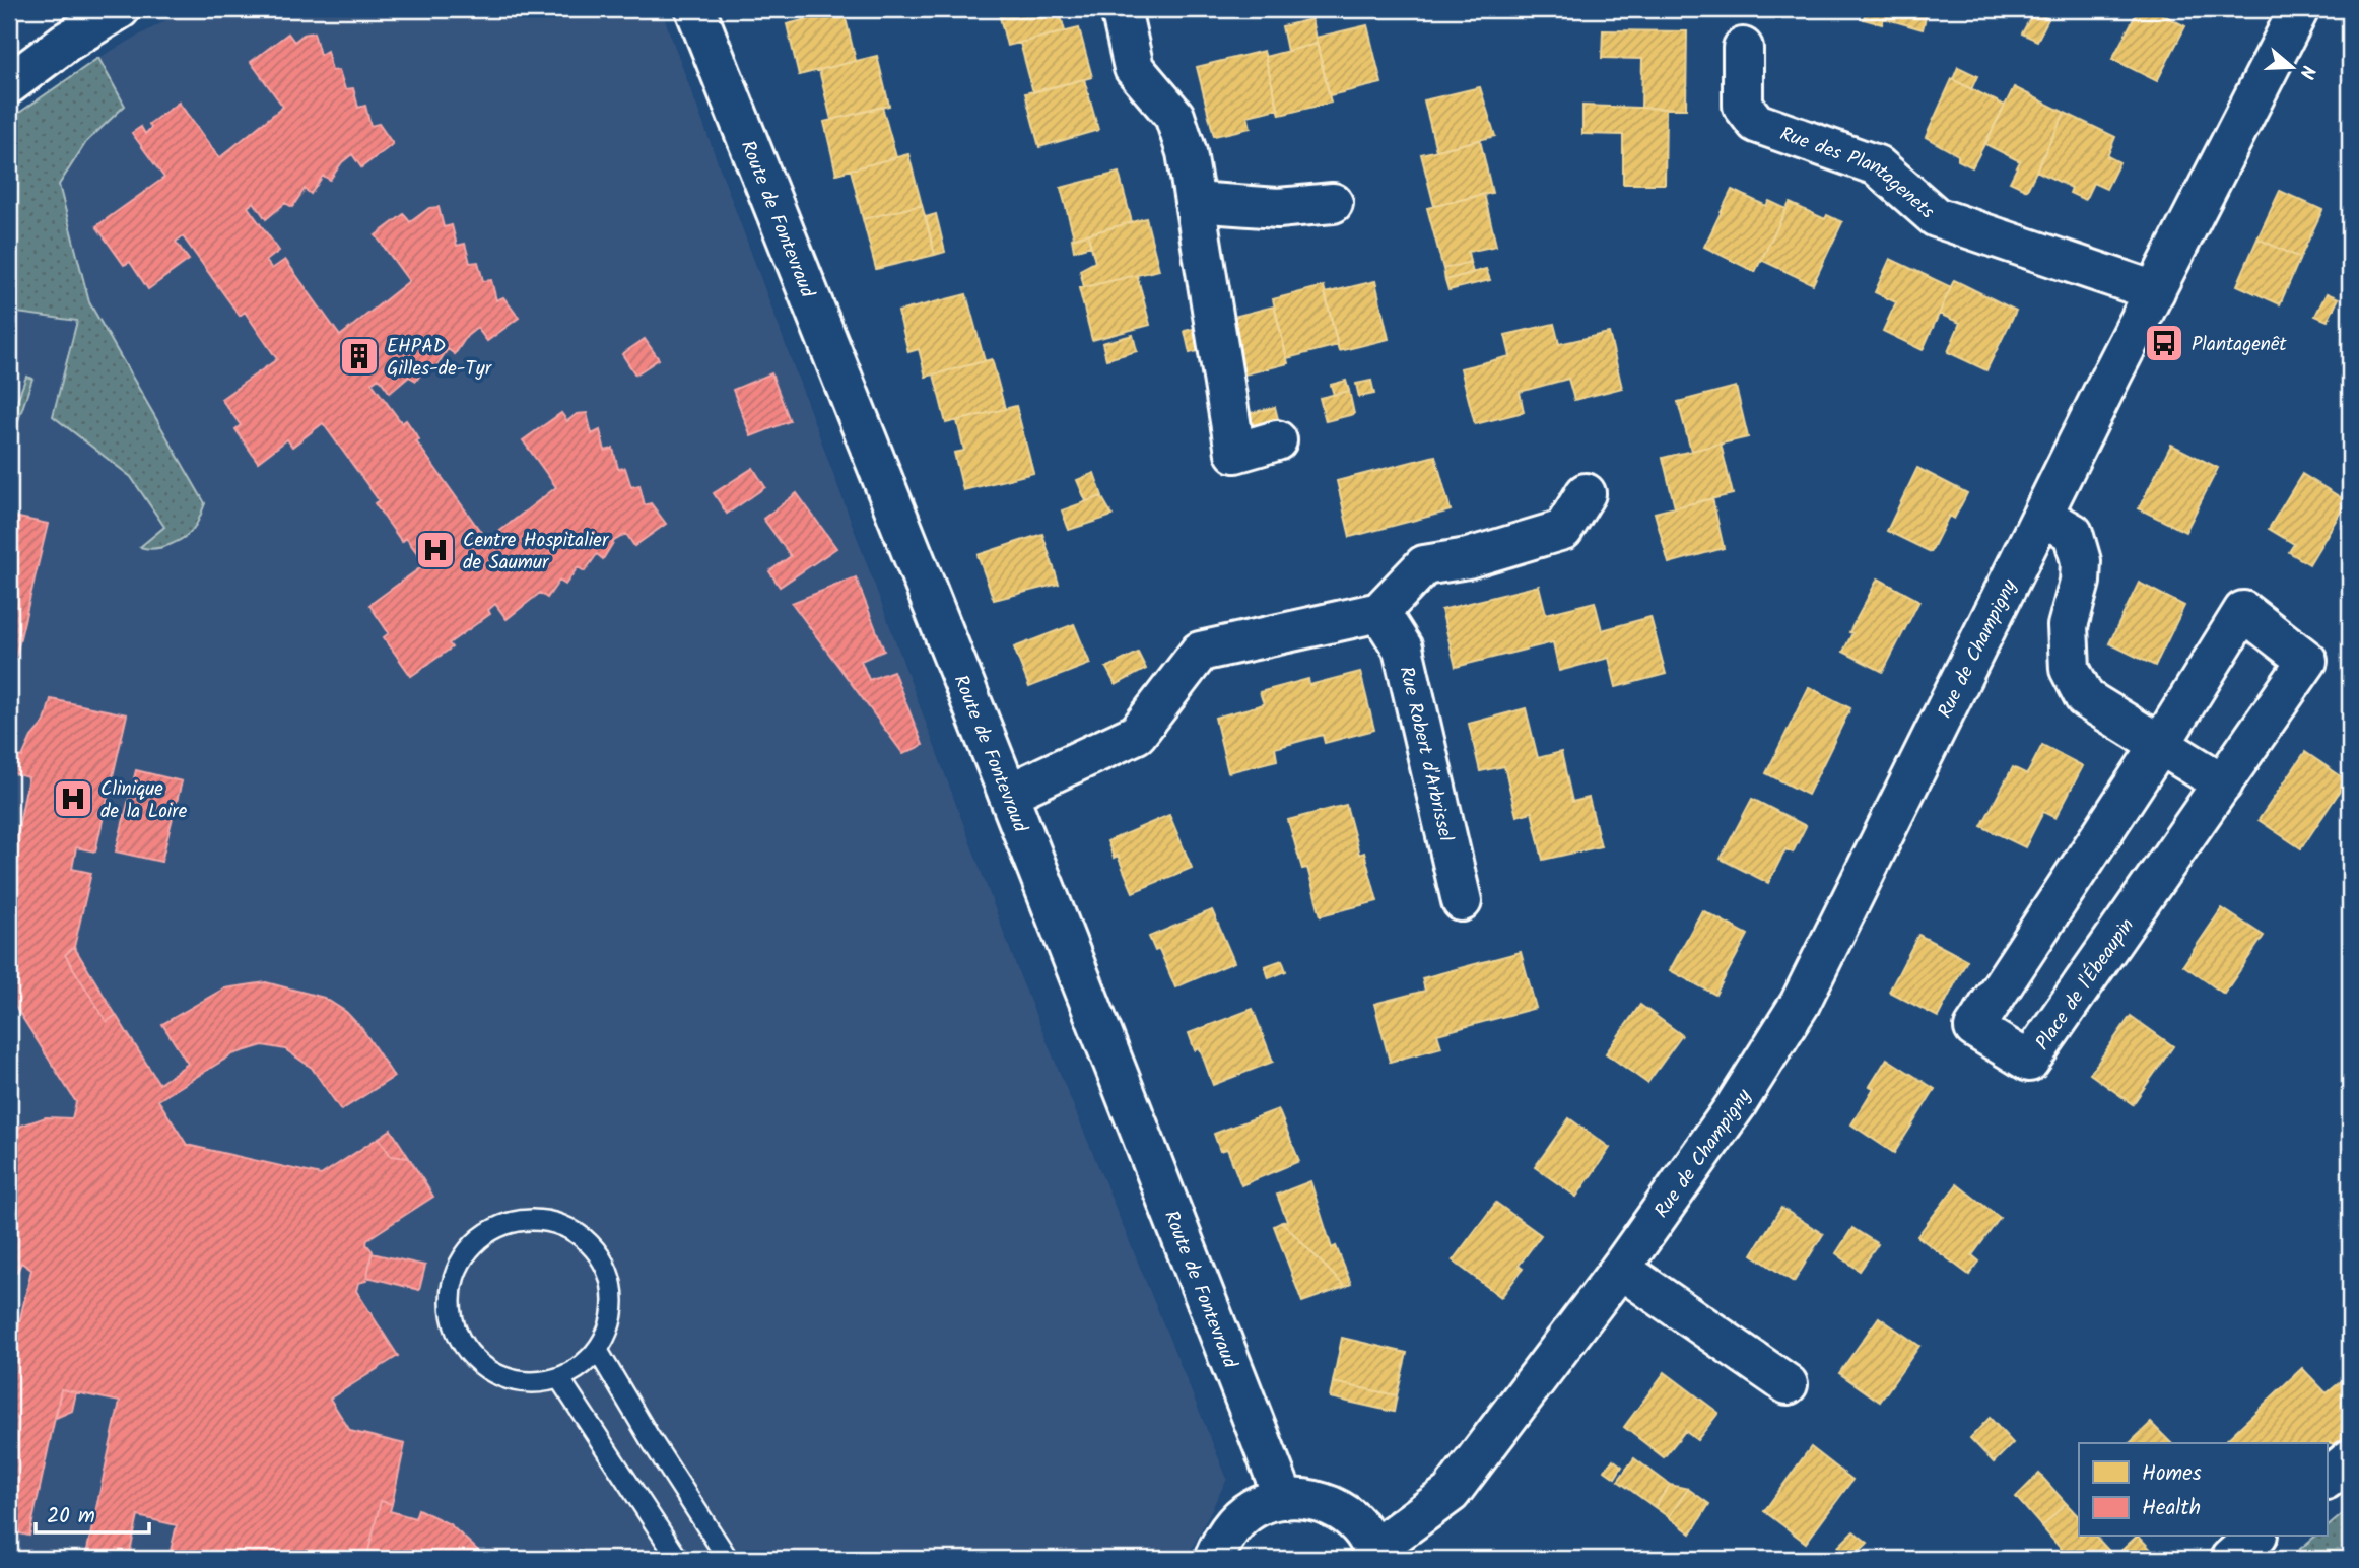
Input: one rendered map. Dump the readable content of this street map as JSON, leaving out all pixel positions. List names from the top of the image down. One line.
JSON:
{"streets":{"street":["Rue des Plantagenets","Route de Fontevraud","Rue de Champigny","Rue Robert d'Arbrissel","Place de l'Ébeaupin"]},"crossings":[["Rue des Plantagenets","Rue de Champigny"]],"places":{"bus stop":["Plantagenêt"],"building":["EHPAD Gilles-de-Tyr"],"hospital":["Centre Hospitalier de Saumur","Clinique de la Loire"]},"legend":["Homes","Health"],"scale_bar":"20 m","north":"right"}
